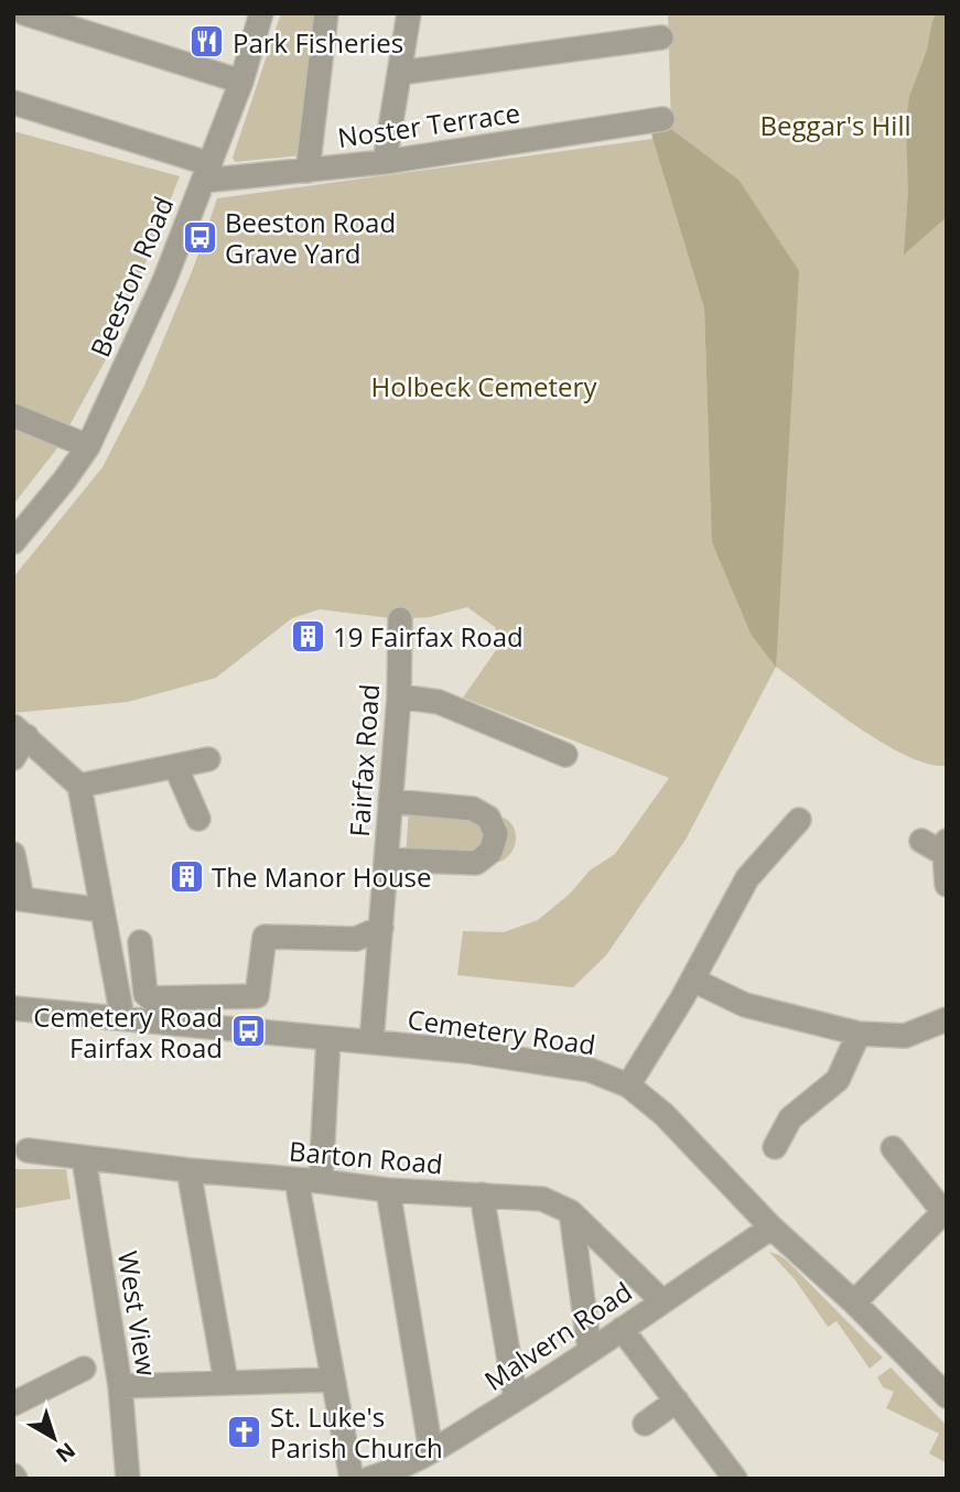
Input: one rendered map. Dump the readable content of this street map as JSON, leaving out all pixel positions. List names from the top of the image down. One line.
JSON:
{"streets":{"street":["Noster Terrace","Beeston Road","Fairfax Road","Cemetery Road","Barton Road","West View","Malvern Road"]},"crossings":[["Noster Terrace","Beeston Road"],["Fairfax Road","Cemetery Road"],["Cemetery Road","Malvern Road"],["Barton Road","West View"],["Barton Road","Malvern Road"]],"parks":["Beggar's Hill","Holbeck Cemetery"],"places":{"restaurant":["Park Fisheries"],"bus stop":["Beeston Road Grave Yard","Cemetery Road Fairfax Road"],"building":["19 Fairfax Road","The Manor House"],"church":["St. Luke's Parish Church"]},"north":"bottom right"}
